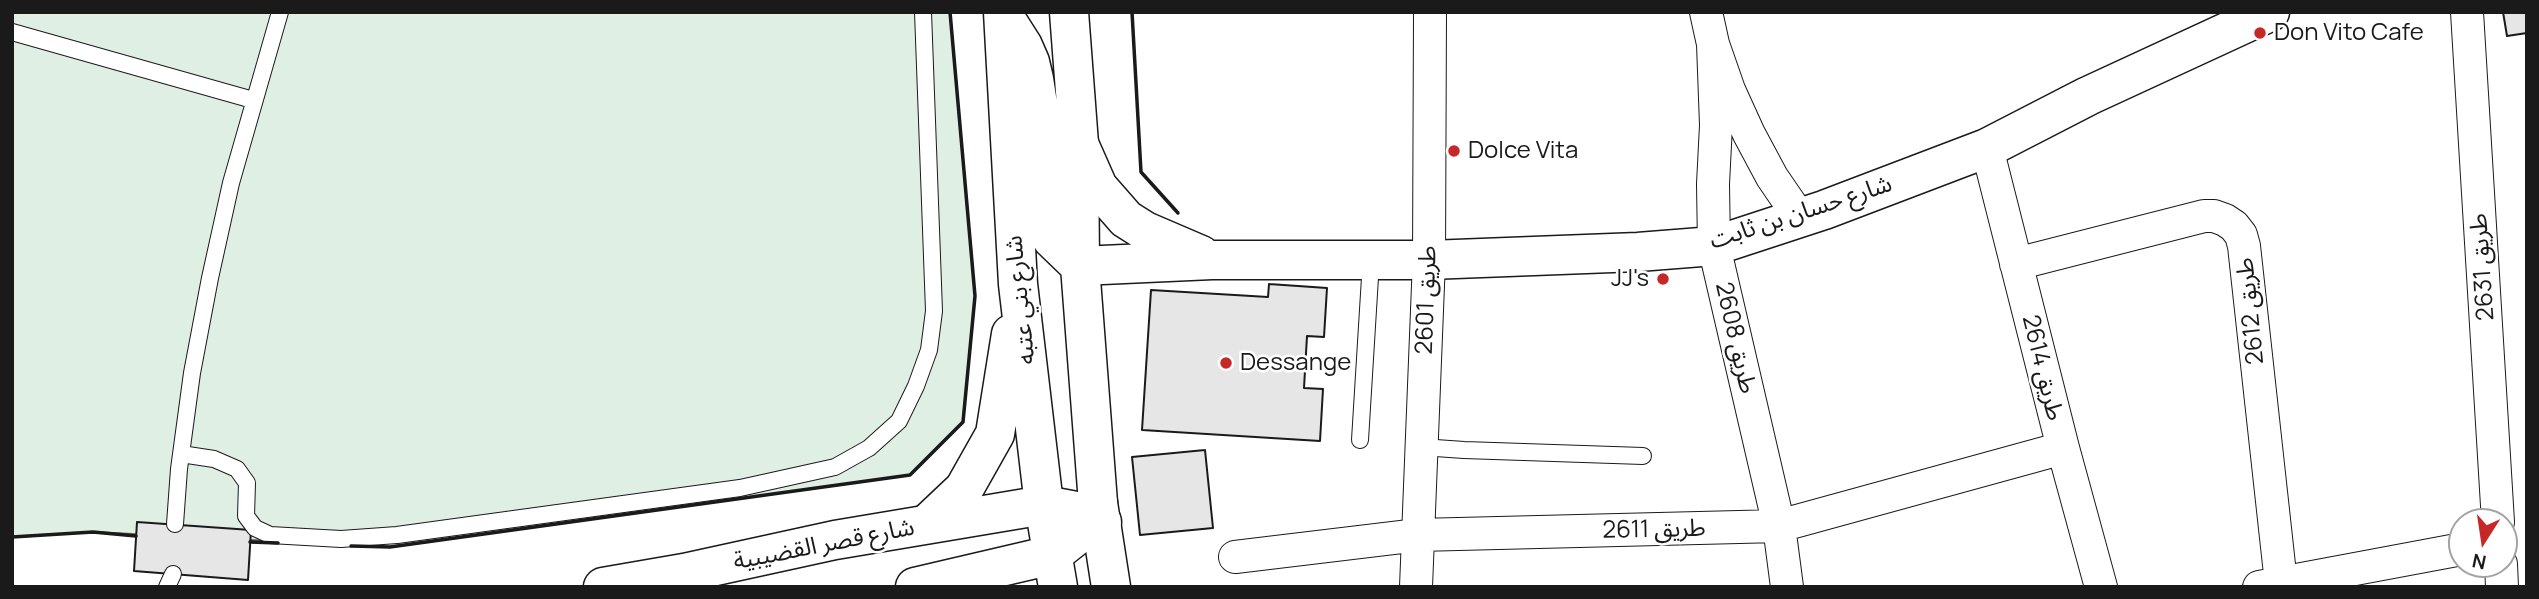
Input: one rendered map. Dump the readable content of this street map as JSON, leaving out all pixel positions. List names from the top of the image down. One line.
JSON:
{"streets":{"street":["شارع حسان بن ثابت","طريق 2631","شارع بني عتبه","طريق 2601","طريق 2612","طريق 2608","طريق 2614","طريق 2611","شارع قصر القضيبية"]},"crossings":[["شارع حسان بن ثابت","طريق 2601"],["شارع حسان بن ثابت","طريق 2608"],["شارع حسان بن ثابت","طريق 2614"],["شارع بني عتبه","شارع قصر القضيبية"],["طريق 2601","طريق 2611"],["طريق 2612","طريق 2614"],["طريق 2608","طريق 2611"],["طريق 2614","طريق 2611"]],"places":["Don Vito Cafe","Dolce Vita","JJ's","Dessange"],"north":"bottom"}
